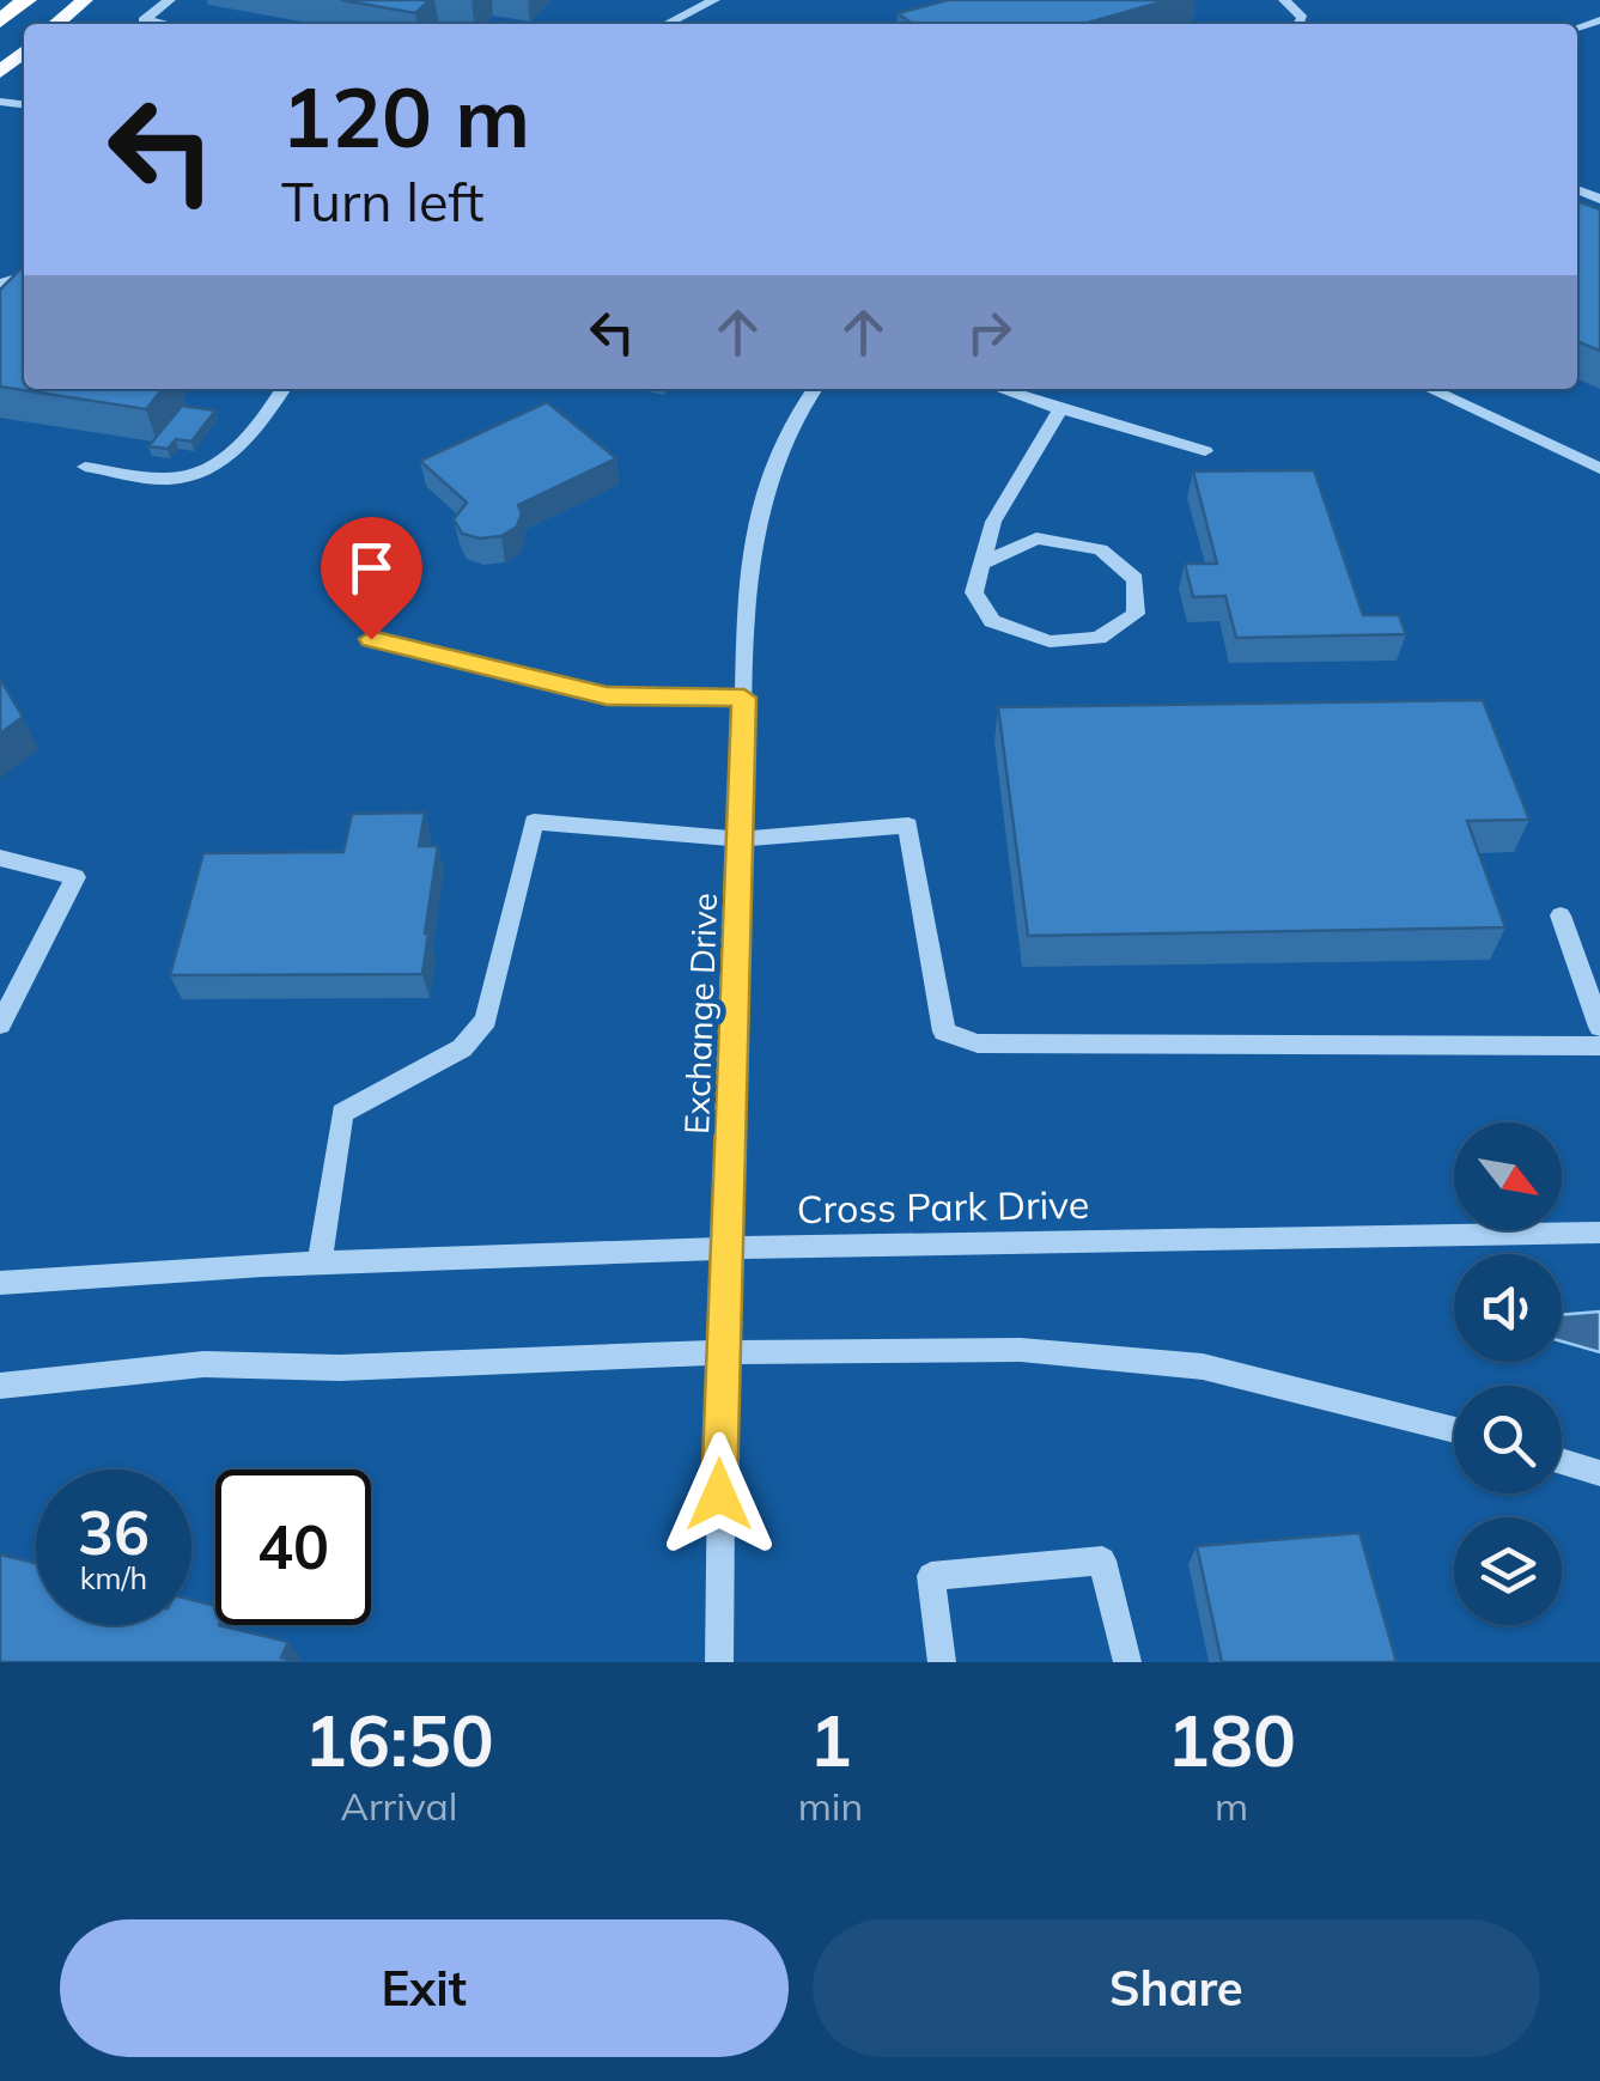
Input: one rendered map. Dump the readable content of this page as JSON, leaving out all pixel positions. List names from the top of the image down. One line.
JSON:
{"streets":{"street":["Exchange Drive","Cross Park Drive"]},"crossings":[["Exchange Drive","Cross Park Drive"]],"north":"bottom right","page":{"turn":["120 m","Turn left"],"speed":"36 km/h","limit":"40","eta":["16:50","Arrival","1","min","180","m"],"buttons":["Exit","Share"]}}
